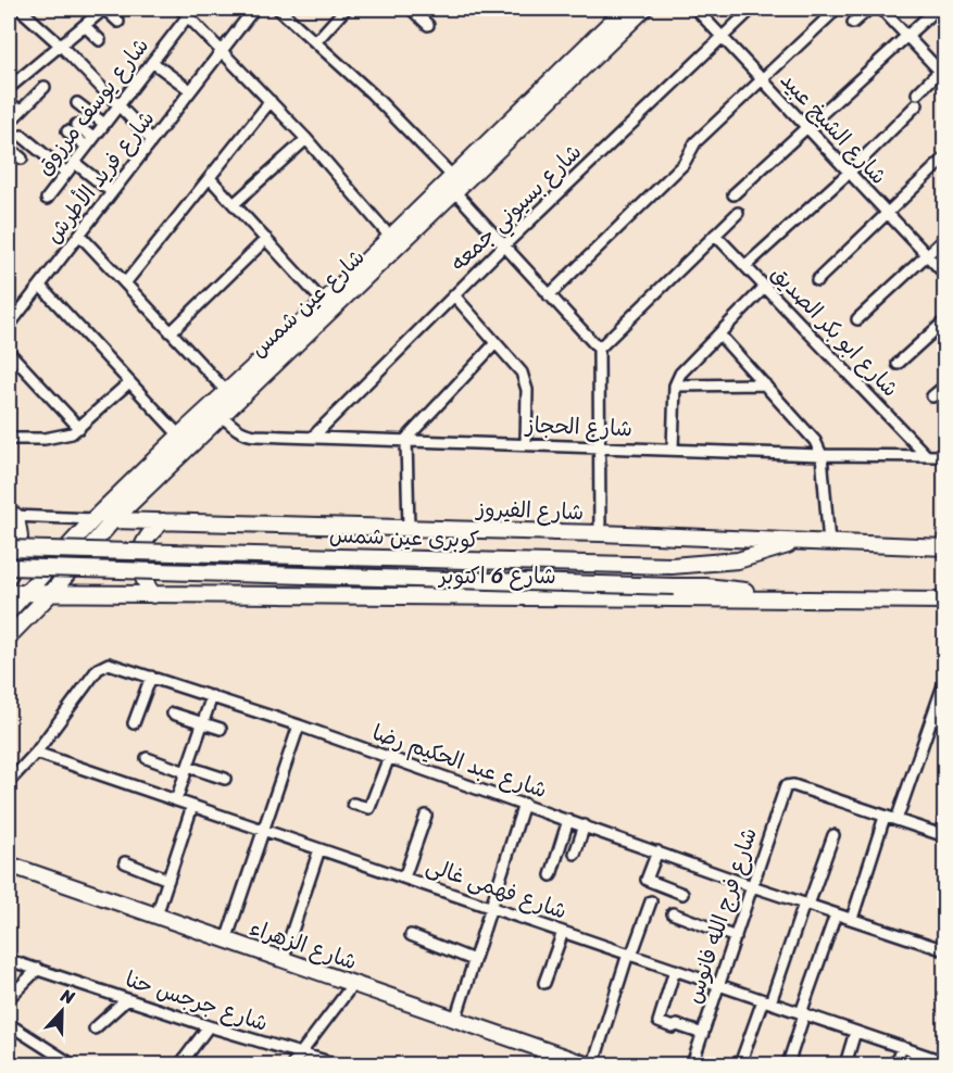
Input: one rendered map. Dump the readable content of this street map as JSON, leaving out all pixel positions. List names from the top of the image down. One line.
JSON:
{"streets":{"main road":["شارع عين شمس","شارع الفيروز","كوبرى عين شمس","شارع 6 اكتوبر","شارع الزهراء"],"street":["شارع يوسف مرزوق","شارع الشيخ عبيد","شارع فريد الأطرش","شارع بسيوني جمعه","شارع ابو بكر الصديق","شارع الحجاز","شارع عبد الحكيم رضا","شارع فهمى غالى","شارع فرج الله فانوس","شارع جرجس حنا"]},"crossings":[["شارع الشيخ عبيد","شارع بسيوني جمعه"],["شارع بسيوني جمعه","شارع الحجاز"],["شارع عين شمس","شارع الحجاز"],["شارع عين شمس","شارع الفيروز"],["شارع عين شمس","شارع 6 اكتوبر"],["شارع ابو بكر الصديق","شارع الحجاز"],["شارع الفيروز","كوبرى عين شمس"],["كوبرى عين شمس","شارع 6 اكتوبر"],["شارع عبد الحكيم رضا","شارع فهمى غالى"],["شارع عبد الحكيم رضا","شارع فرج الله فانوس"],["شارع فهمى غالى","شارع فرج الله فانوس"]],"north":"top"}
